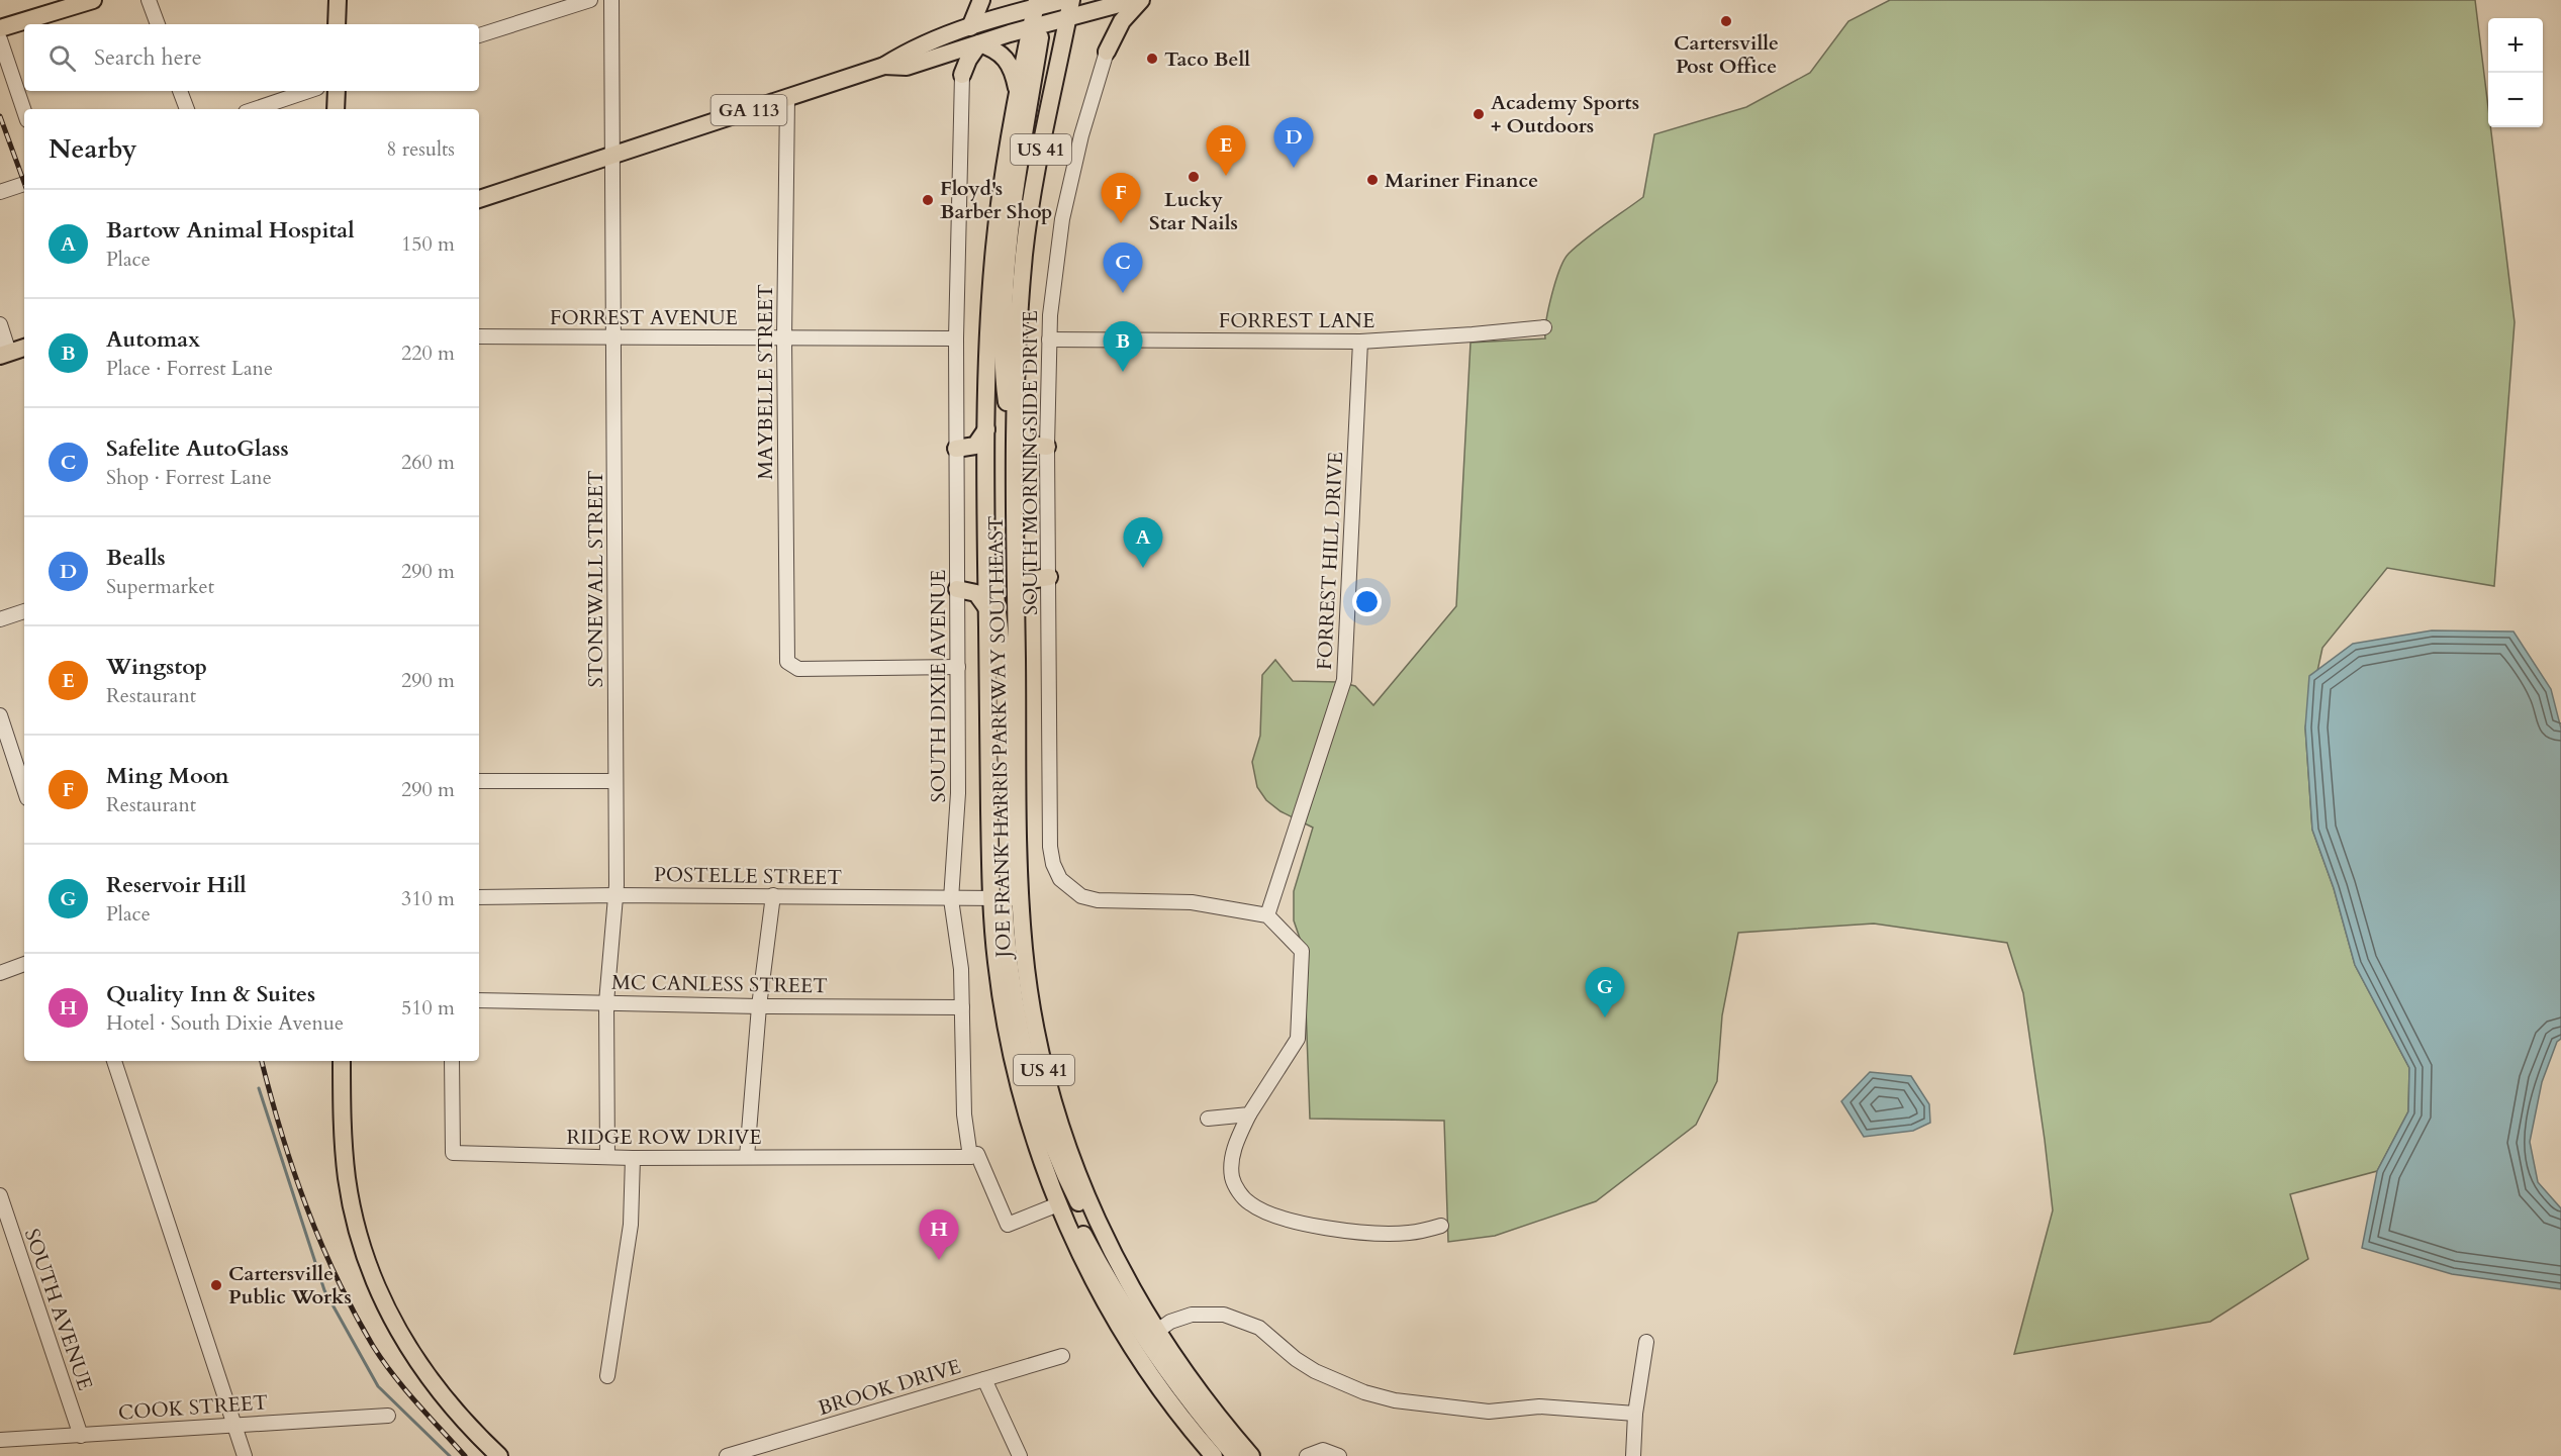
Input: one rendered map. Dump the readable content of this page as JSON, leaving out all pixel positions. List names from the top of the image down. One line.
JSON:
{"streets":{"main road":["GA 113","US 41","JOE FRANK HARRIS PARKWAY SOUTHEAST"],"street":["FORREST AVENUE","FORREST LANE","MAYBELLE STREET","SOUTH MORNINGSIDE DRIVE","FORREST HILL DRIVE","STONEWALL STREET","SOUTH DIXIE AVENUE","POSTELLE STREET","MC CANLESS STREET","RIDGE ROW DRIVE","SOUTH AVENUE","BROOK DRIVE","COOK STREET"]},"crossings":[["GA 113","MAYBELLE STREET"],["GA 113","STONEWALL STREET"],["GA 113","JOE FRANK HARRIS PARKWAY SOUTHEAST"],["FORREST AVENUE","MAYBELLE STREET"],["FORREST AVENUE","STONEWALL STREET"],["FORREST AVENUE","SOUTH DIXIE AVENUE"],["FORREST LANE","SOUTH MORNINGSIDE DRIVE"],["FORREST LANE","FORREST HILL DRIVE"],["MAYBELLE STREET","SOUTH DIXIE AVENUE"],["SOUTH MORNINGSIDE DRIVE","FORREST HILL DRIVE"],["STONEWALL STREET","POSTELLE STREET"],["STONEWALL STREET","MC CANLESS STREET"],["STONEWALL STREET","RIDGE ROW DRIVE"],["SOUTH DIXIE AVENUE","POSTELLE STREET"],["SOUTH DIXIE AVENUE","MC CANLESS STREET"],["SOUTH DIXIE AVENUE","RIDGE ROW DRIVE"],["JOE FRANK HARRIS PARKWAY SOUTHEAST","POSTELLE STREET"],["SOUTH AVENUE","COOK STREET"]],"places":["Cartersville Post Office","Taco Bell","Academy Sports + Outdoors","Lucky Star Nails","Mariner Finance","Floyd's Barber Shop","Cartersville Public Works"],"page":{"map_buttons":["+","−"],"search":"Search here","heading":["Nearby","8 results"],"pins":["D","E","F","C","B","A","G","H"],"list":[{"mark":"A","name":"Bartow Animal Hospital","note":"Place","value":"150 m"},{"mark":"B","name":"Automax","note":"Place · Forrest Lane","value":"220 m"},{"mark":"C","name":"Safelite AutoGlass","note":"Shop · Forrest Lane","value":"260 m"},{"mark":"D","name":"Bealls","note":"Supermarket","value":"290 m"},{"mark":"E","name":"Wingstop","note":"Restaurant","value":"290 m"},{"mark":"F","name":"Ming Moon","note":"Restaurant","value":"290 m"},{"mark":"G","name":"Reservoir Hill","note":"Place","value":"310 m"},{"mark":"H","name":"Quality Inn & Suites","note":"Hotel · South Dixie Avenue","value":"510 m"}]}}
